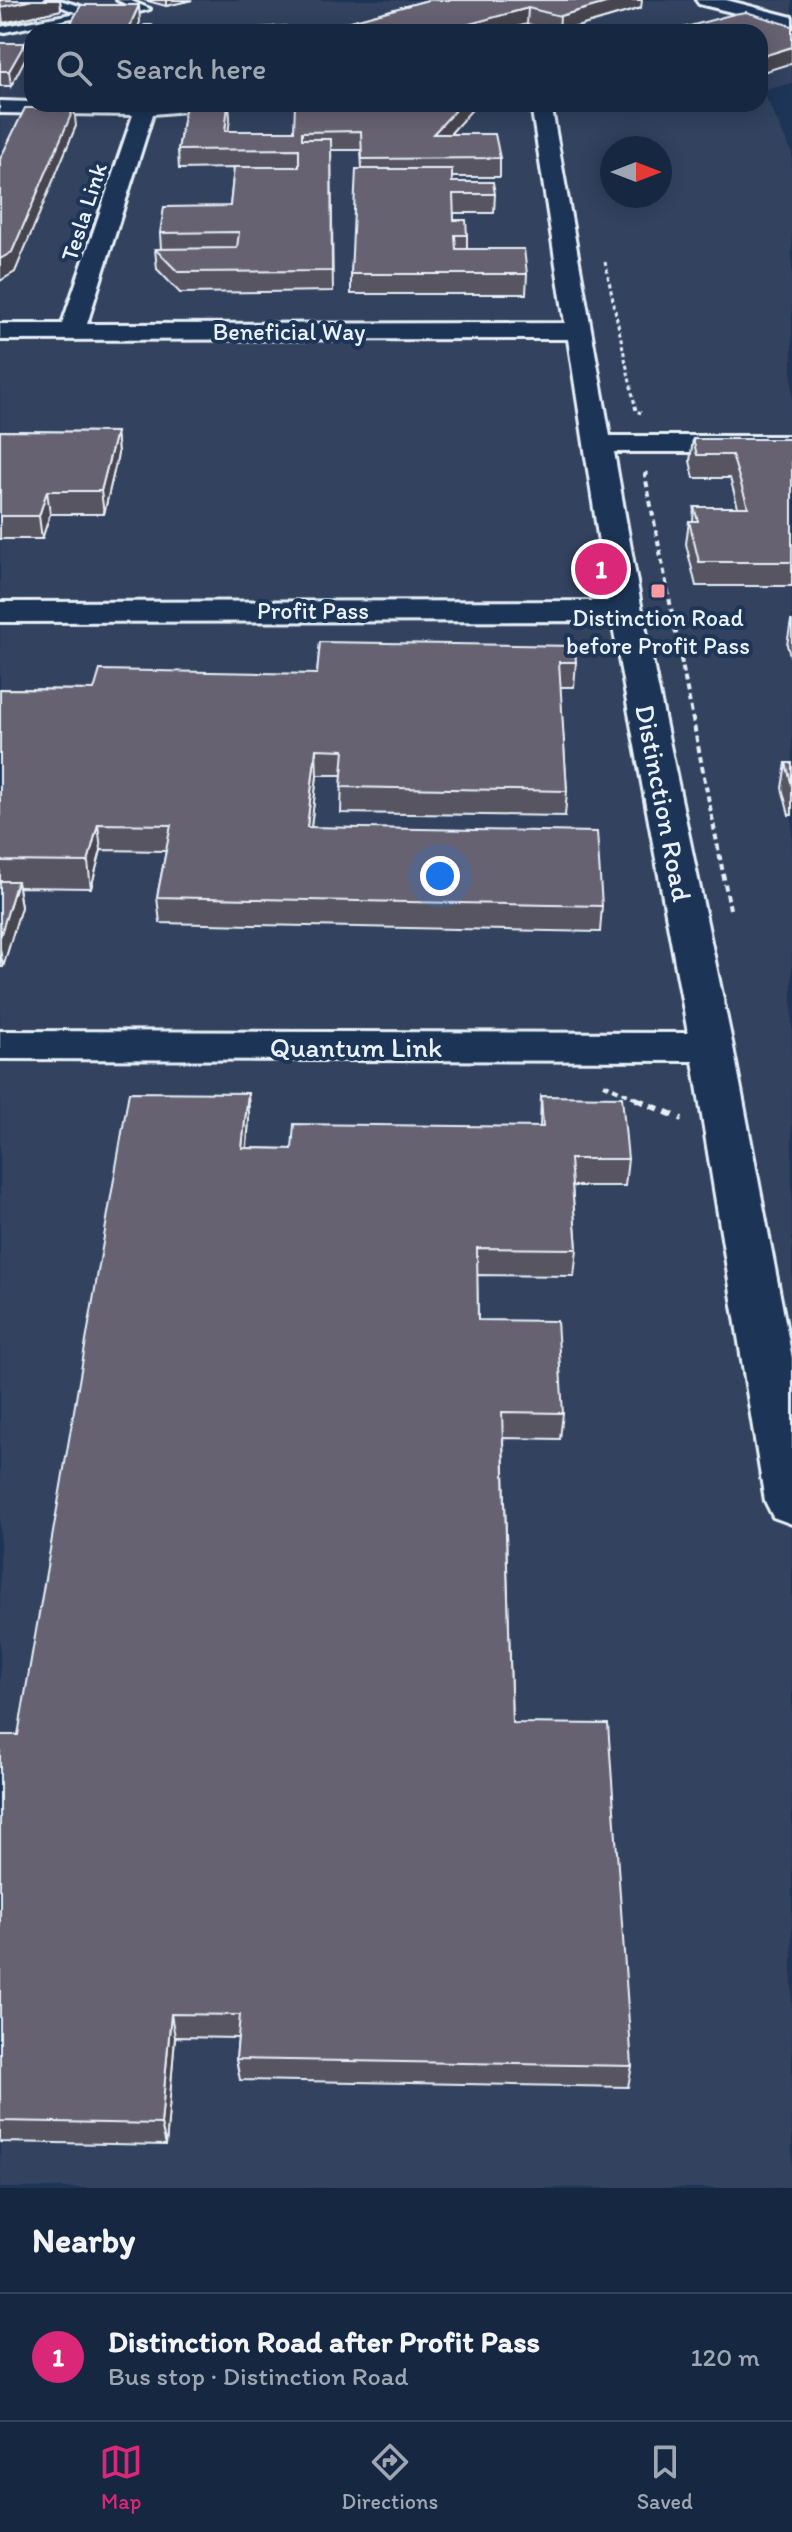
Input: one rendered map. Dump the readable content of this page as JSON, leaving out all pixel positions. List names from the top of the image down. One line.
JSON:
{"streets":{"street":["Tesla Link","Beneficial Way","Profit Pass","Distinction Road","Quantum Link"]},"crossings":[["Tesla Link","Beneficial Way"],["Beneficial Way","Distinction Road"],["Profit Pass","Distinction Road"],["Distinction Road","Quantum Link"]],"places":{"transit":["Distinction Road before Profit Pass"]},"north":"right","page":{"search":"Search here","pins":"1","heading":"Nearby","list":[{"mark":"1","name":"Distinction Road after Profit Pass","note":"Bus stop · Distinction Road","value":"120 m"}],"nav":["Map","Directions","Saved"]}}
